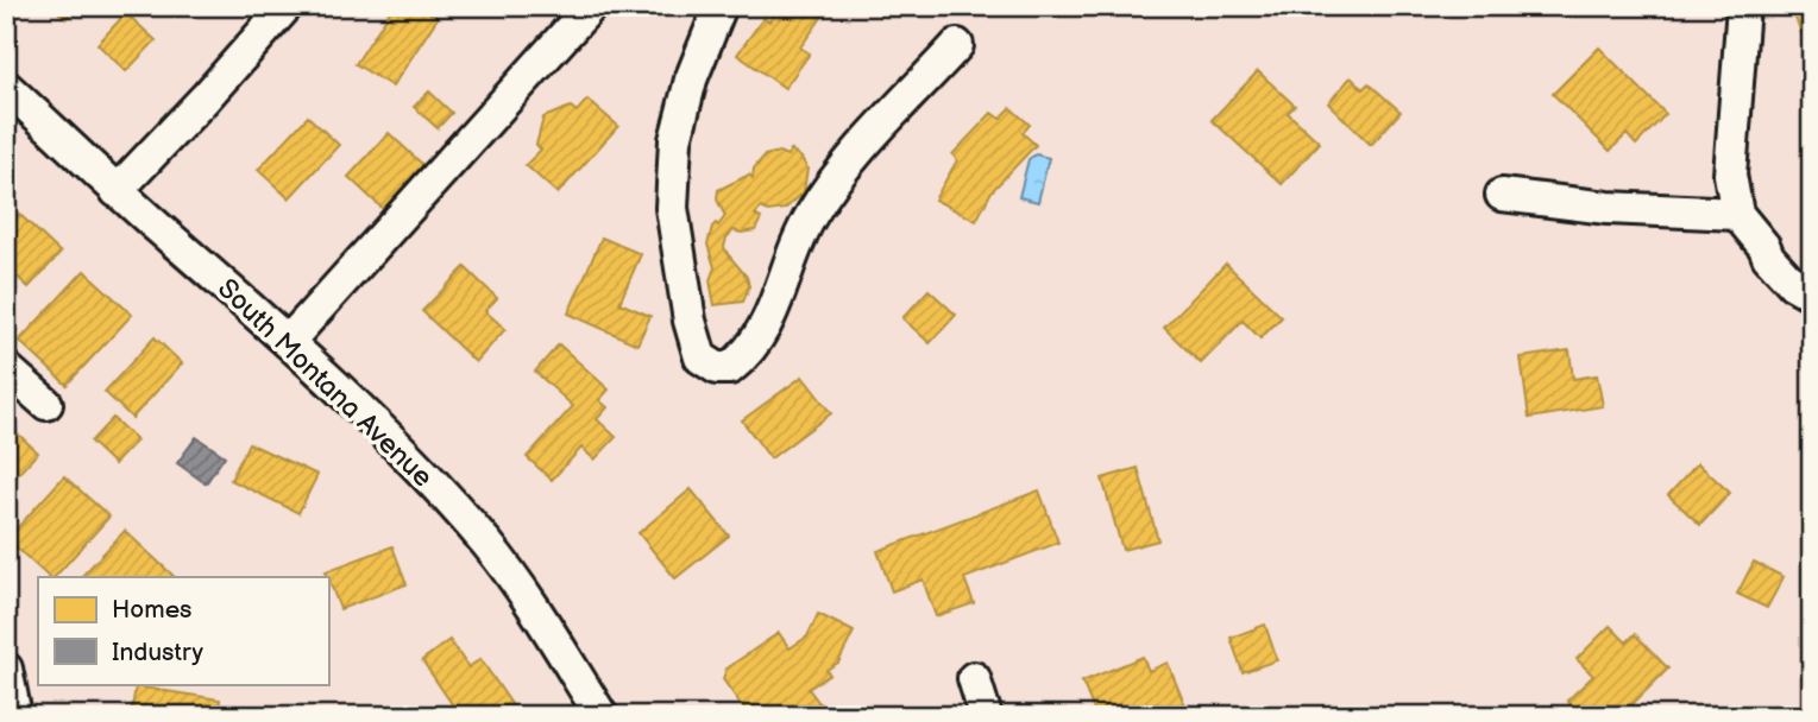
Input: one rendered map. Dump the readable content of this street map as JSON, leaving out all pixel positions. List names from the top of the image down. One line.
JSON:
{"streets":{"street":["South Montana Avenue"]},"legend":["Homes","Industry"]}
